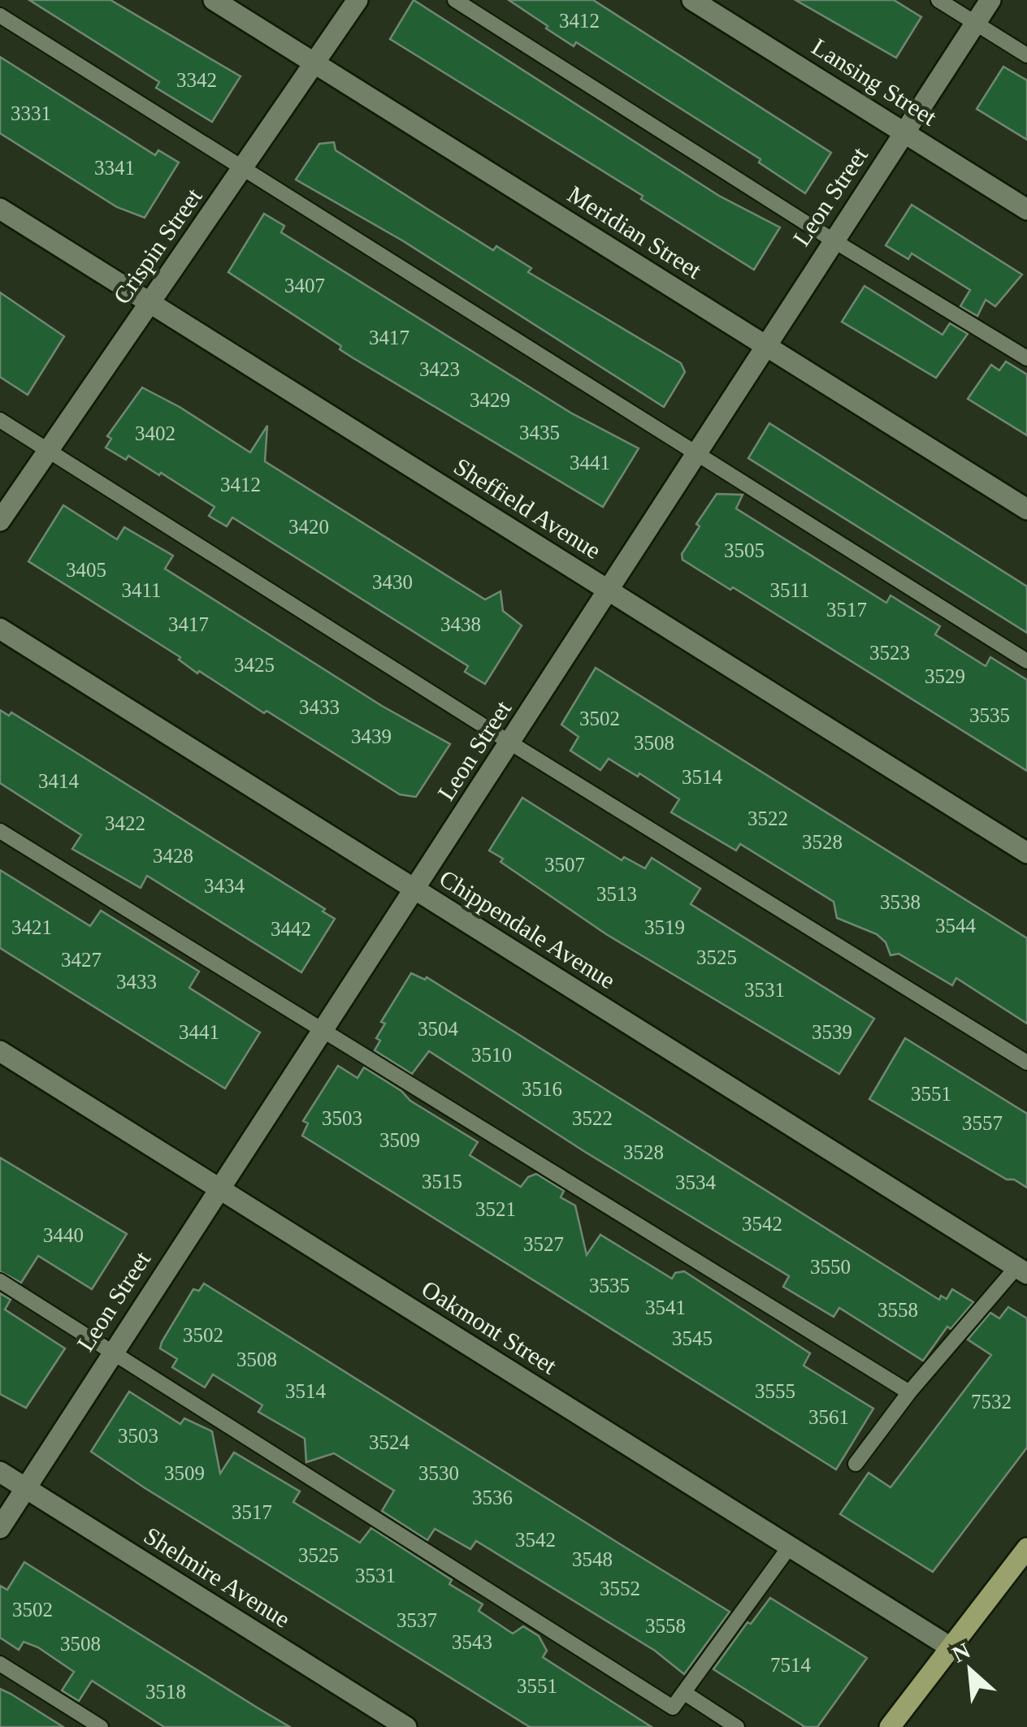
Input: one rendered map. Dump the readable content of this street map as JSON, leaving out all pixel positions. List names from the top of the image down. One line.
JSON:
{"streets":{"street":["Lansing Street","Leon Street","Meridian Street","Crispin Street","Sheffield Avenue","Chippendale Avenue","Oakmont Street","Shelmire Avenue"]},"crossings":[["Lansing Street","Leon Street"],["Leon Street","Meridian Street"],["Leon Street","Sheffield Avenue"],["Leon Street","Chippendale Avenue"],["Leon Street","Oakmont Street"],["Leon Street","Shelmire Avenue"],["Meridian Street","Crispin Street"],["Crispin Street","Sheffield Avenue"]],"house_numbers":["3412","3342","3331","3341","3407","3417","3423","3429","3435","3402","3441","3412","3420","3505","3405","3430","3411","3511","3517","3417","3438","3523","3425","3529","3433","3535","3502","3439","3508","3514","3414","3522","3422","3528","3428","3507","3434","3513","3538","3544","3421","3519","3442","3525","3427","3433","3531","3504","3441","3539","3510","3516","3551","3503","3522","3557","3509","3528","3515","3534","3521","3542","3440","3527","3550","3535","3541","3558","3502","3545","3508","3514","3555","7532","3561","3503","3524","3509","3530","3536","3517","3542","3525","3548","3531","3552","3502","3537","3558","3543","3508","7514","3551","3518"],"north":"top left"}
